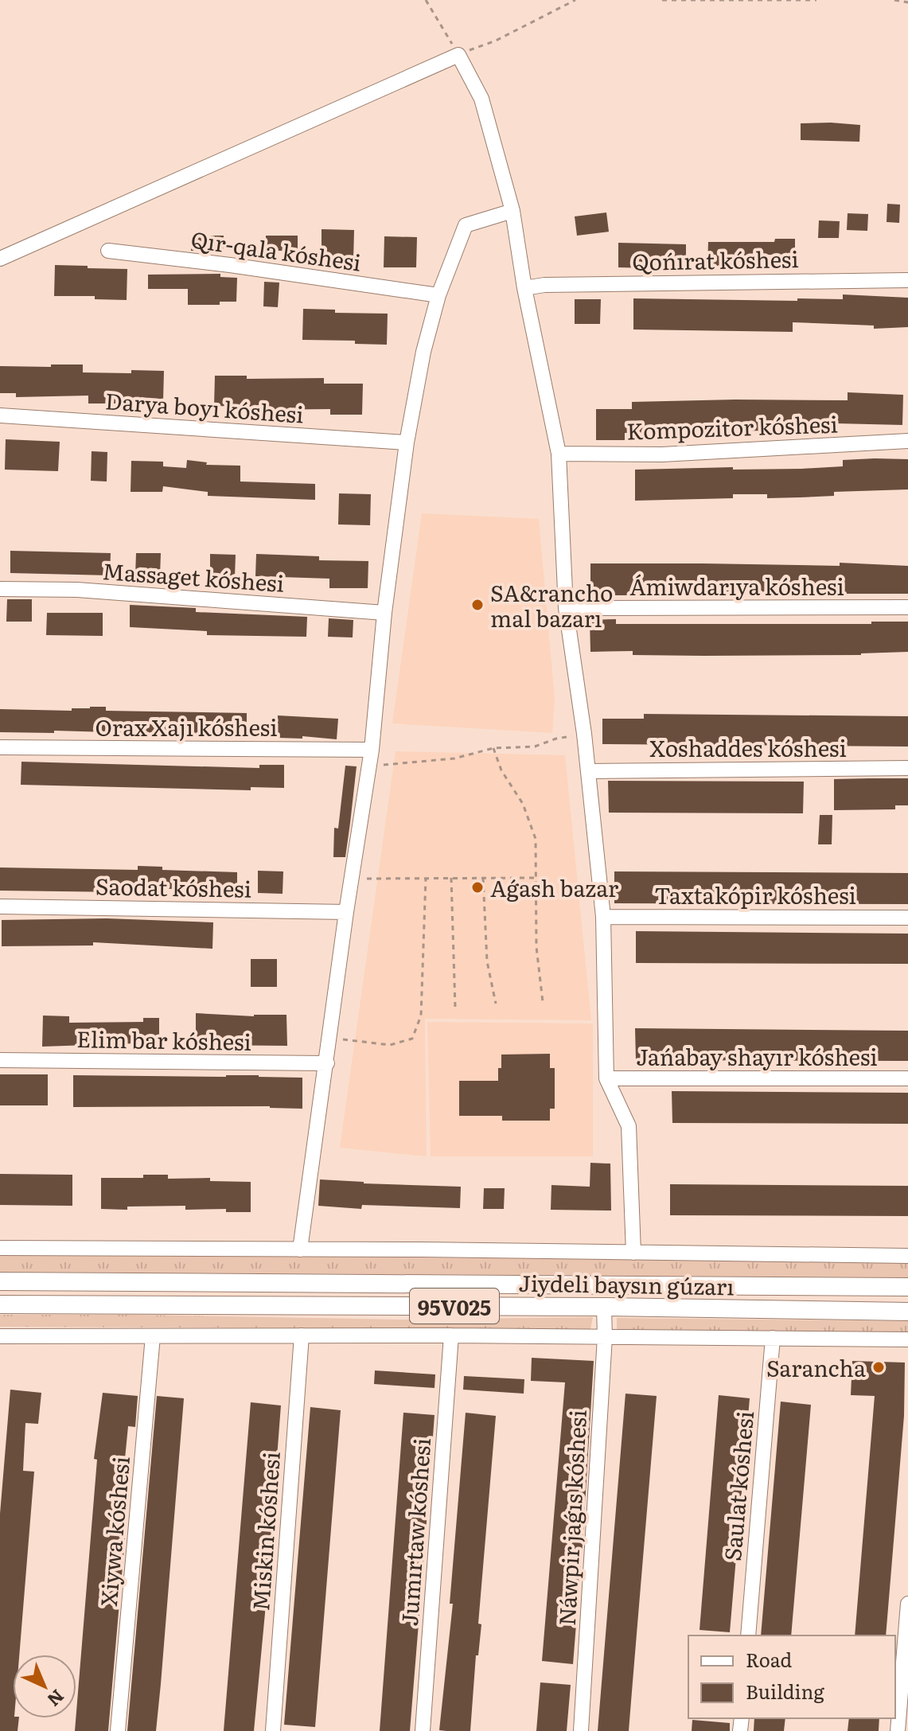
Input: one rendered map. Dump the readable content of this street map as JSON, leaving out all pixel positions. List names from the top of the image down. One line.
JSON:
{"streets":{"main road":["Jiydeli baysın gúzarı","95V025"],"street":["Qır-qala kóshesi","Qońırat kóshesi","Darya boyı kóshesi","Kompozitor kóshesi","Massaget kóshesi","Ámiwdarıya kóshesi","Orax Xajı kóshesi","Xoshaddes kóshesi","Saodat kóshesi","Taxtakópir kóshesi","Elim bar kóshesi","Jańabay shayır kóshesi","Saulat kóshesi","Náwpir jaǵıs kóshesi","Xiywa kóshesi","Miskin kóshesi","Jumırtaw kóshesi"]},"crossings":[["Jiydeli baysın gúzarı","Náwpir jaǵıs kóshesi"]],"places":["SA&rancho mal bazarı","Aǵash bazar","Sarancha"],"legend":["Road","Building"],"north":"bottom right"}
